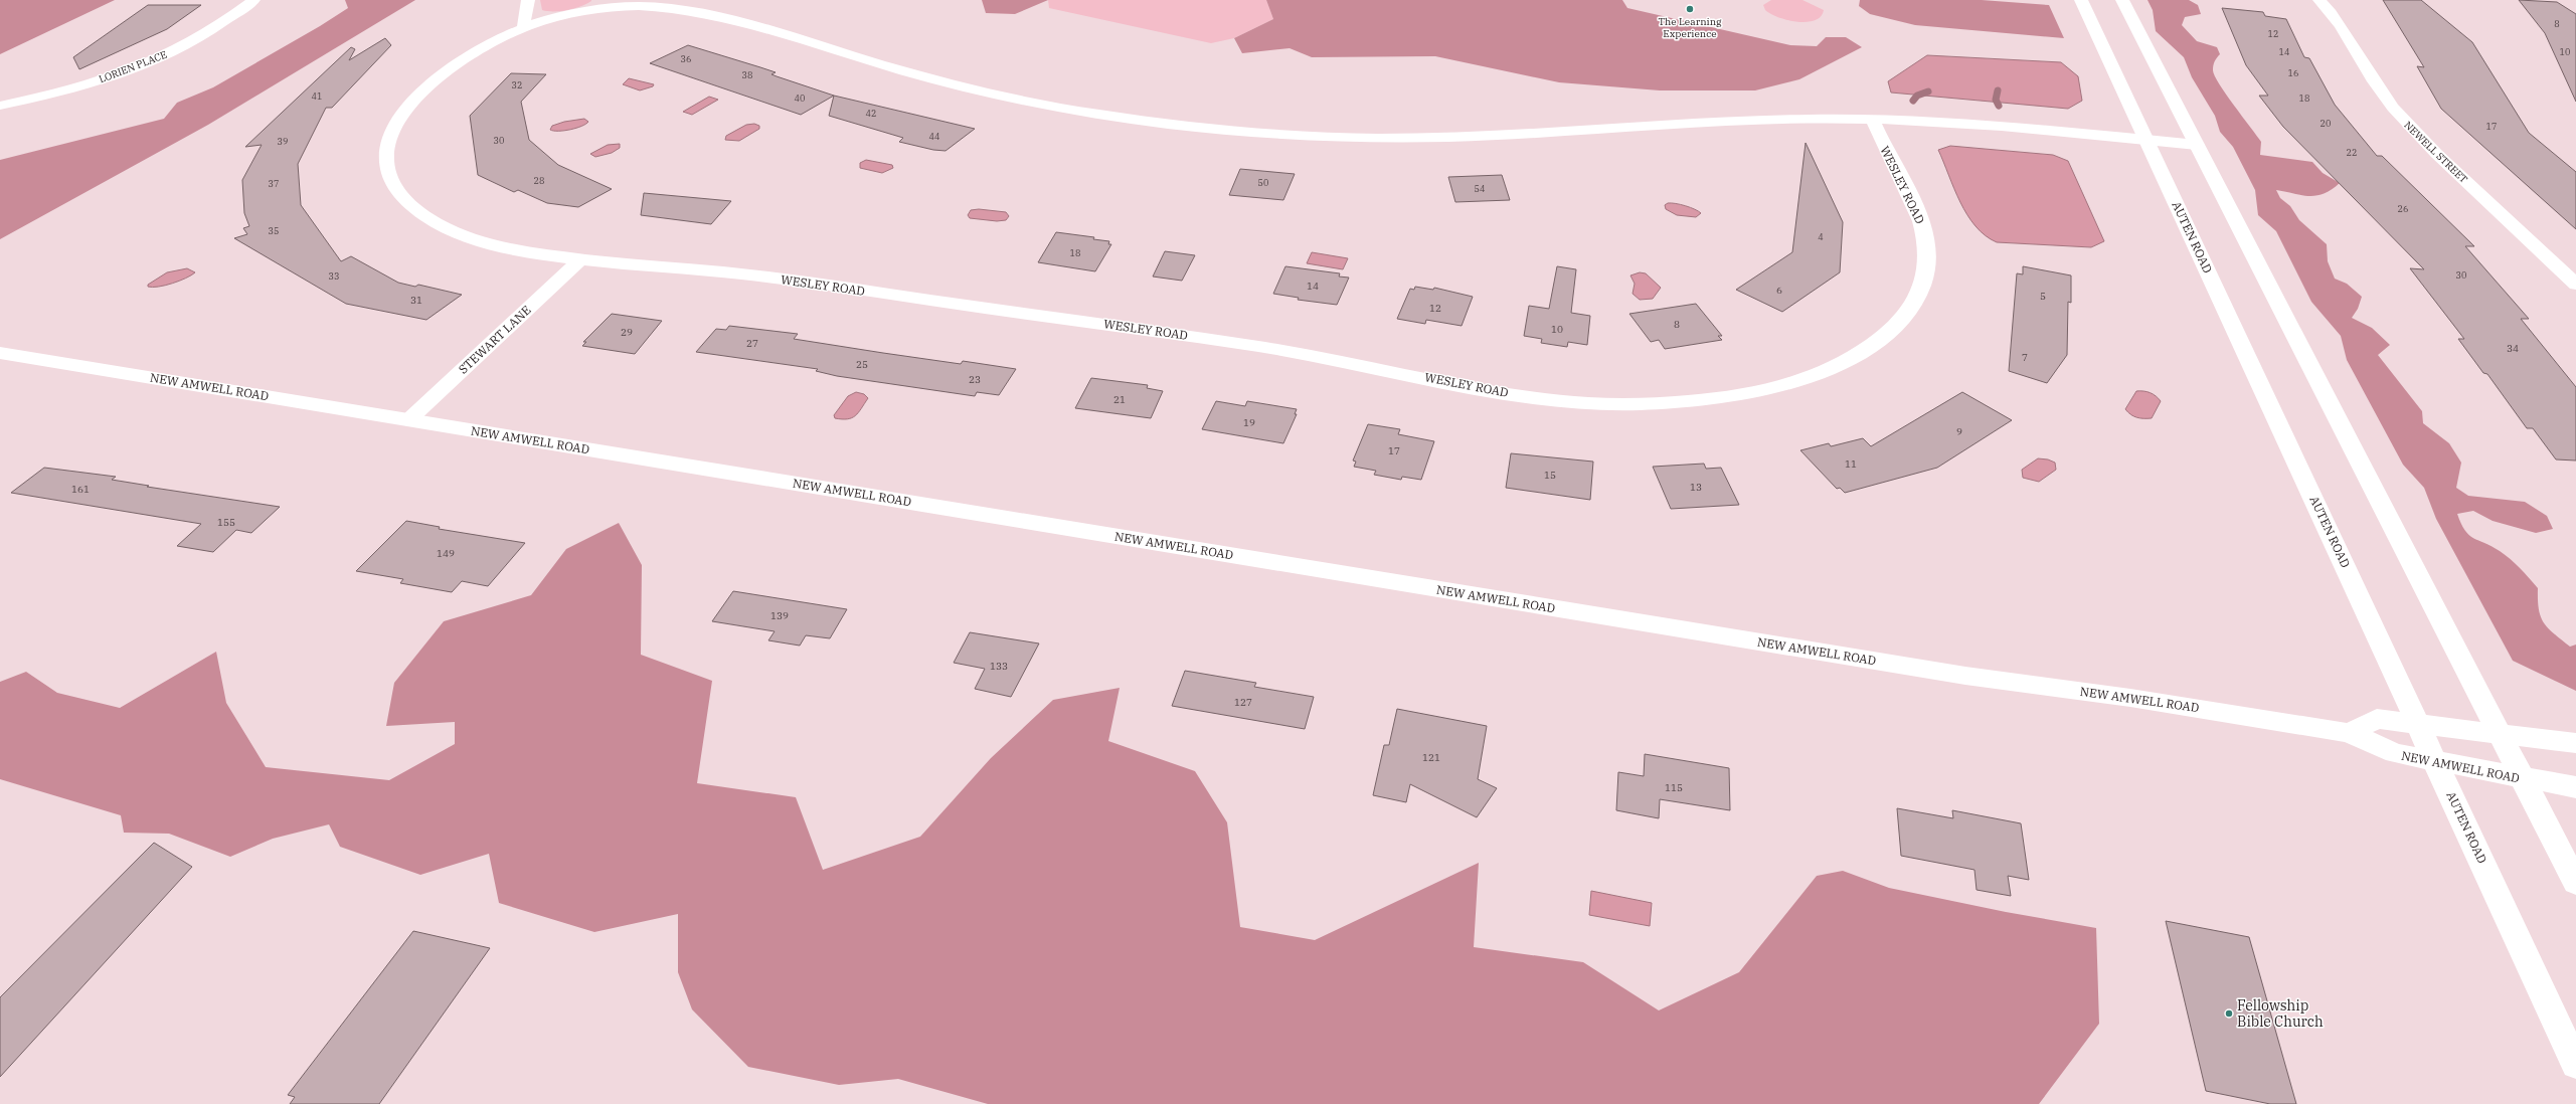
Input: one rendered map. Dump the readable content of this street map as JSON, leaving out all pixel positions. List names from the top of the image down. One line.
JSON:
{"streets":{"street":["LORIEN PLACE","NEWELL STREET","WESLEY ROAD","AUTEN ROAD","STEWART LANE","NEW AMWELL ROAD"]},"crossings":[["WESLEY ROAD","AUTEN ROAD"],["WESLEY ROAD","STEWART LANE"],["AUTEN ROAD","NEW AMWELL ROAD"],["STEWART LANE","NEW AMWELL ROAD"]],"places":["The Learning Experience","Fellowship Bible Church"],"house_numbers":["8","12","14","10","36","16","38","32","41","40","18","42","20","17","44","30","39","22","28","50","37","54","26","35","4","18","30","33","14","6","5","31","12","8","10","29","27","34","7","25","23","21","19","9","17","11","15","13","161","155","149","139","133","127","121","115"]}
